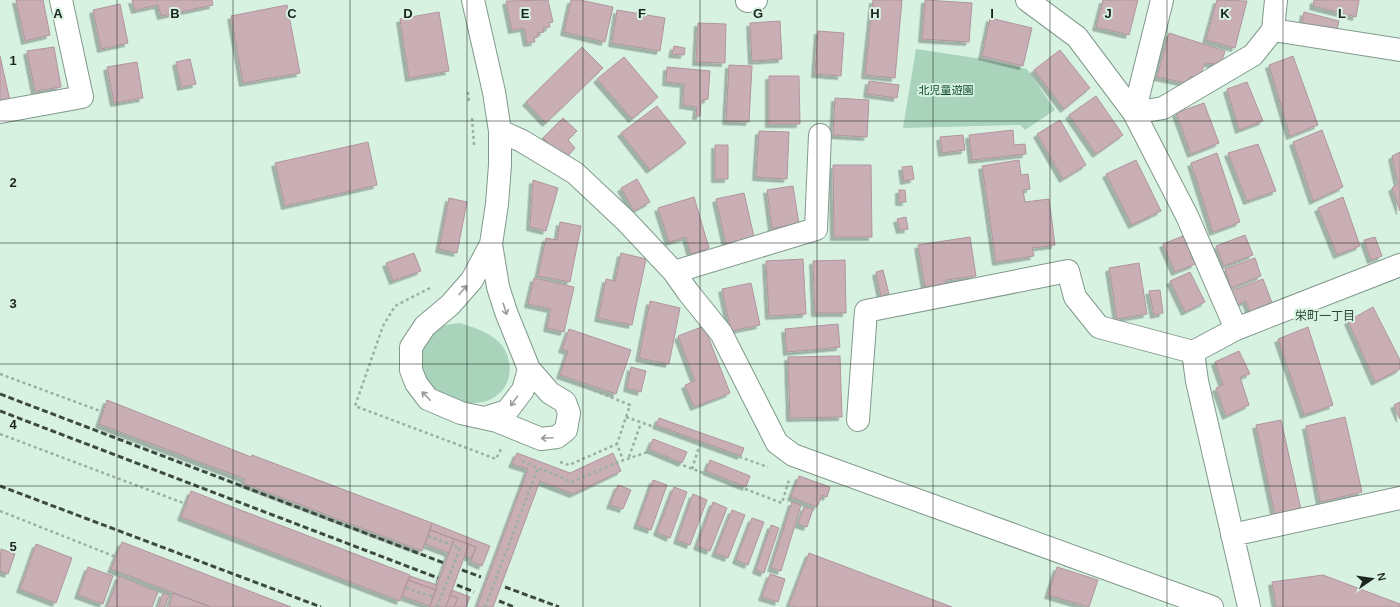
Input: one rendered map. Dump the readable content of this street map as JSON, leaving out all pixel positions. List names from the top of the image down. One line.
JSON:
{"districts":["栄町一丁目"],"parks":["北児童遊園"],"north":"right","grid":{"columns":["A","B","C","D","E","F","G","H","I","J","K","L"],"rows":["1","2","3","4","5"]}}
